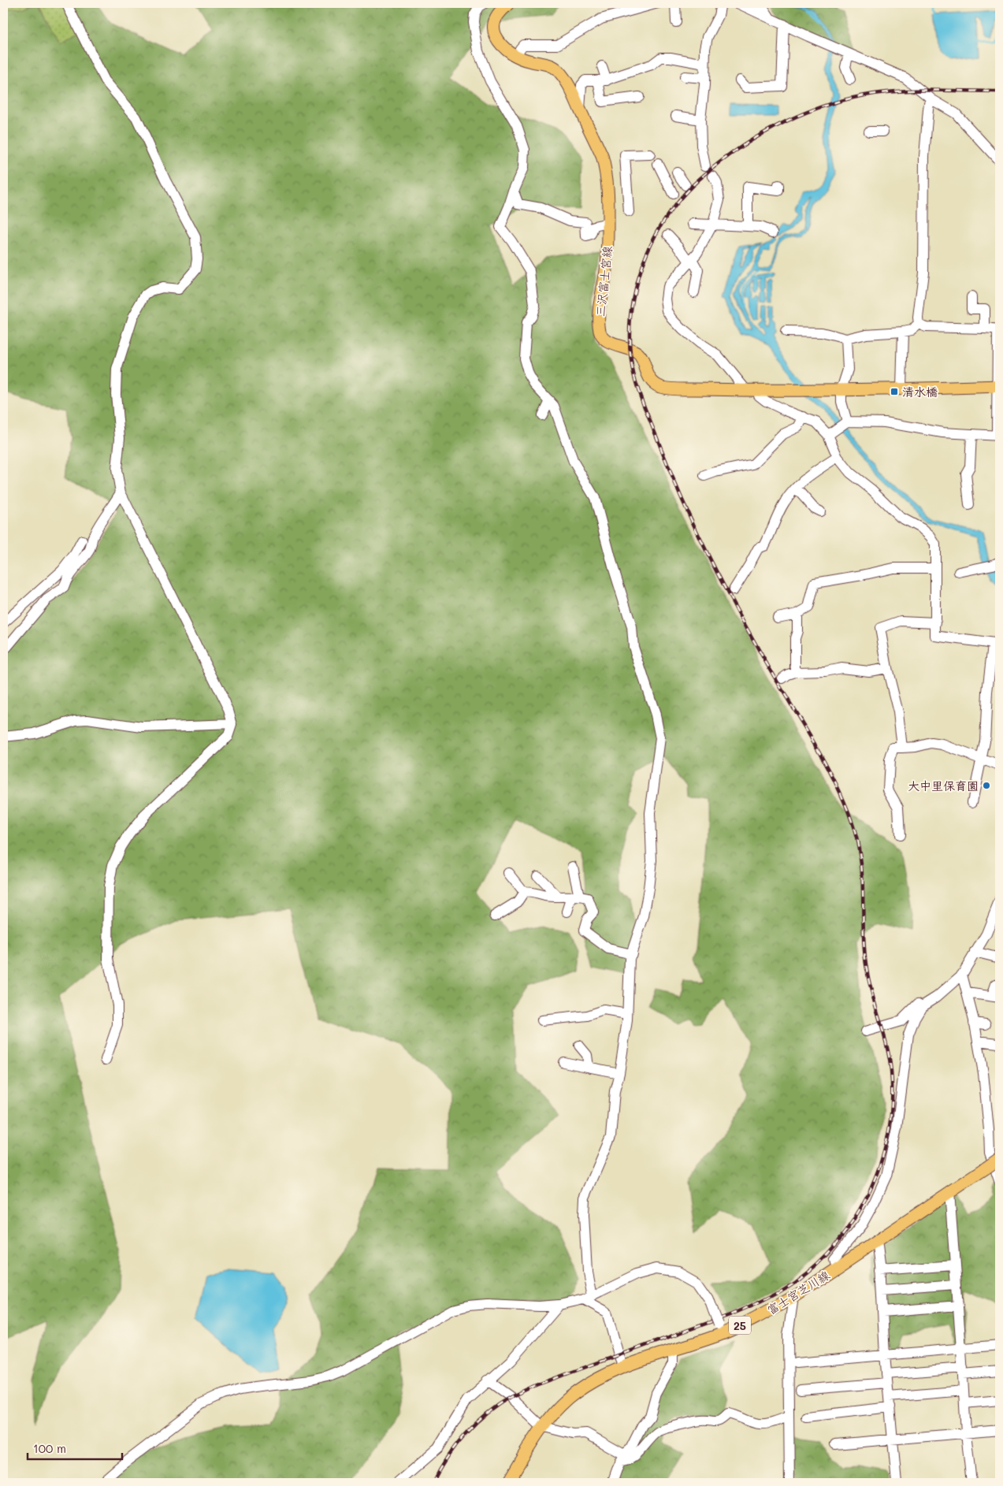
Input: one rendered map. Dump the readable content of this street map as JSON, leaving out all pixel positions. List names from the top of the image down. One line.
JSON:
{"streets":{"main road":["三沢富士宮線","富士宮芝川線","25"]},"places":{"transit":["清水橋"],"other":["大中里保育園"]},"scale_bar":"100 m"}
